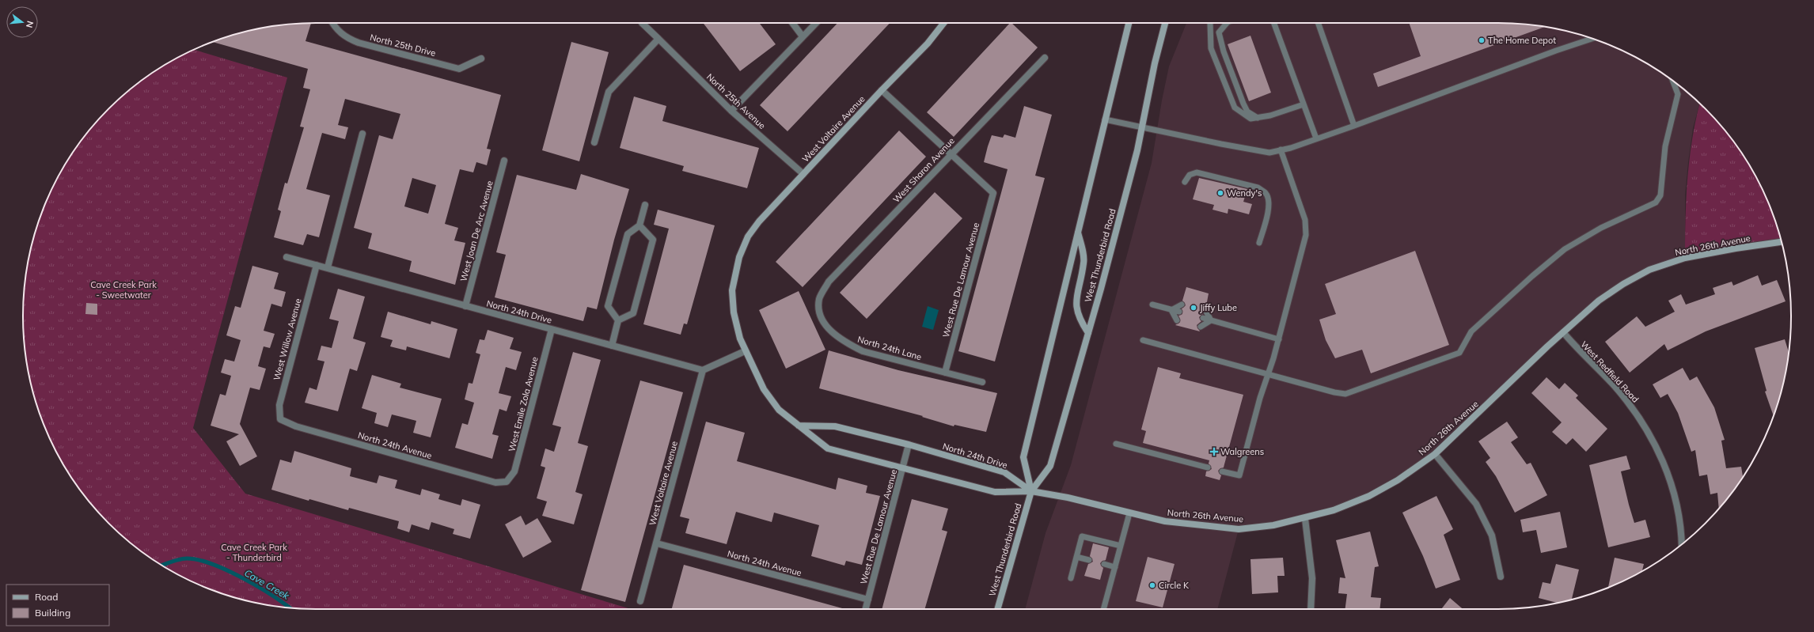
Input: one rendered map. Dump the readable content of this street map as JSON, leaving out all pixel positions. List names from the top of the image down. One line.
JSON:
{"streets":{"street":["North 25th Drive","North 25th Avenue","West Voltaire Avenue","West Sharon Avenue","West Joan De Arc Avenue","North 26th Avenue","West Thunderbird Road","West Rue De Lamour Avenue","North 24th Drive","West Willow Avenue","North 24th Lane","West Redfield Road","West Emile Zola Avenue","North 24th Avenue"]},"crossings":[["North 25th Avenue","West Voltaire Avenue"],["West Voltaire Avenue","North 24th Drive"],["West Voltaire Avenue","North 24th Avenue"],["West Sharon Avenue","West Rue De Lamour Avenue"],["West Sharon Avenue","North 24th Lane"],["West Joan De Arc Avenue","North 24th Drive"],["North 26th Avenue","West Thunderbird Road"],["North 26th Avenue","North 24th Drive"],["North 26th Avenue","West Redfield Road"],["West Thunderbird Road","North 24th Drive"],["West Rue De Lamour Avenue","North 24th Drive"],["West Rue De Lamour Avenue","North 24th Lane"],["West Rue De Lamour Avenue","North 24th Avenue"],["North 24th Drive","West Willow Avenue"],["North 24th Drive","West Emile Zola Avenue"],["West Willow Avenue","North 24th Avenue"],["West Emile Zola Avenue","North 24th Avenue"]],"water":["Cave Creek"],"parks":["Cave Creek Park - Sweetwater","Cave Creek Park - Thunderbird"],"places":{"other":["The Home Depot","Wendy's","Jiffy Lube","Circle K"],"health":["Walgreens"]},"legend":["Road","Building"],"north":"right"}
